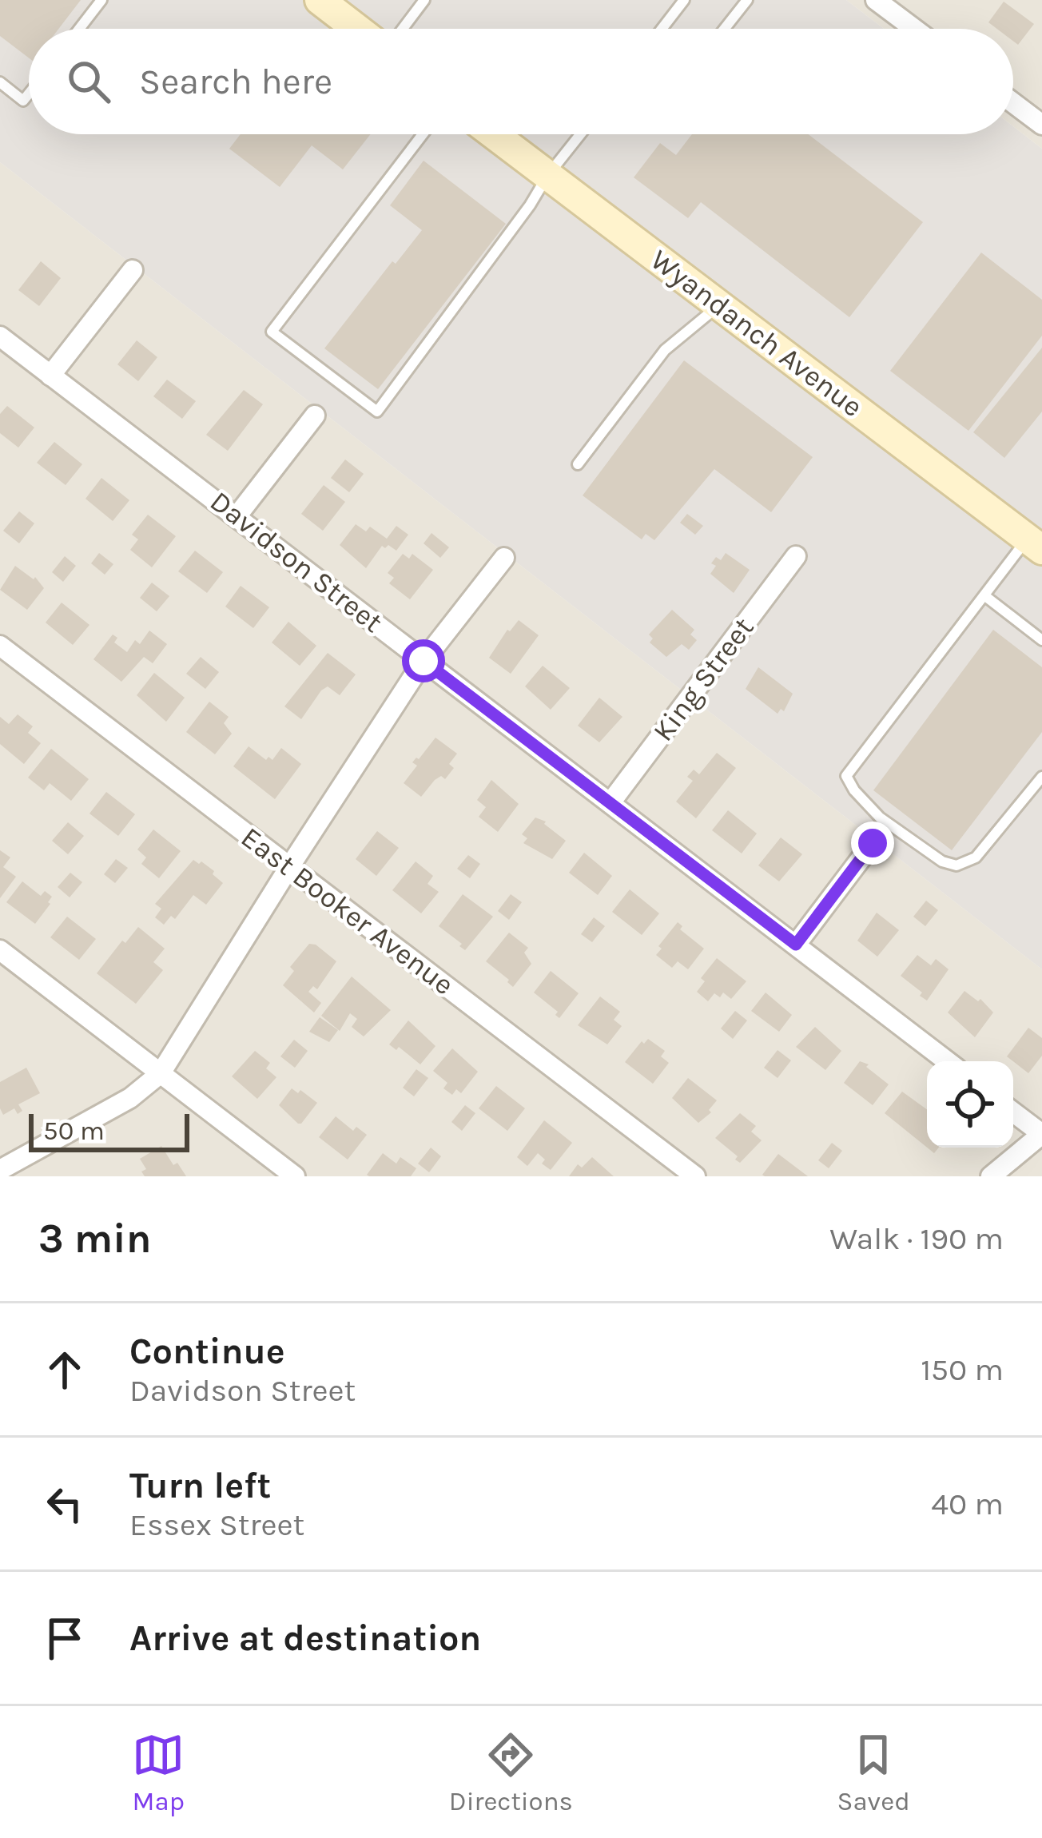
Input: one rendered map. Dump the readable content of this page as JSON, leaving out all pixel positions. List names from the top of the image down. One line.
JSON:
{"streets":{"street":["Wyandanch Avenue","Davidson Street","King Street","East Booker Avenue"]},"crossings":[["Davidson Street","King Street"]],"scale_bar":"50 m","page":{"search":"Search here","scale":"50 m","heading":["3 min","Walk · 190 m"],"list":[["Continue","Davidson Street","150 m"],["Turn left","Essex Street","40 m"],"Arrive at destination"],"nav":["Map","Directions","Saved"]}}
